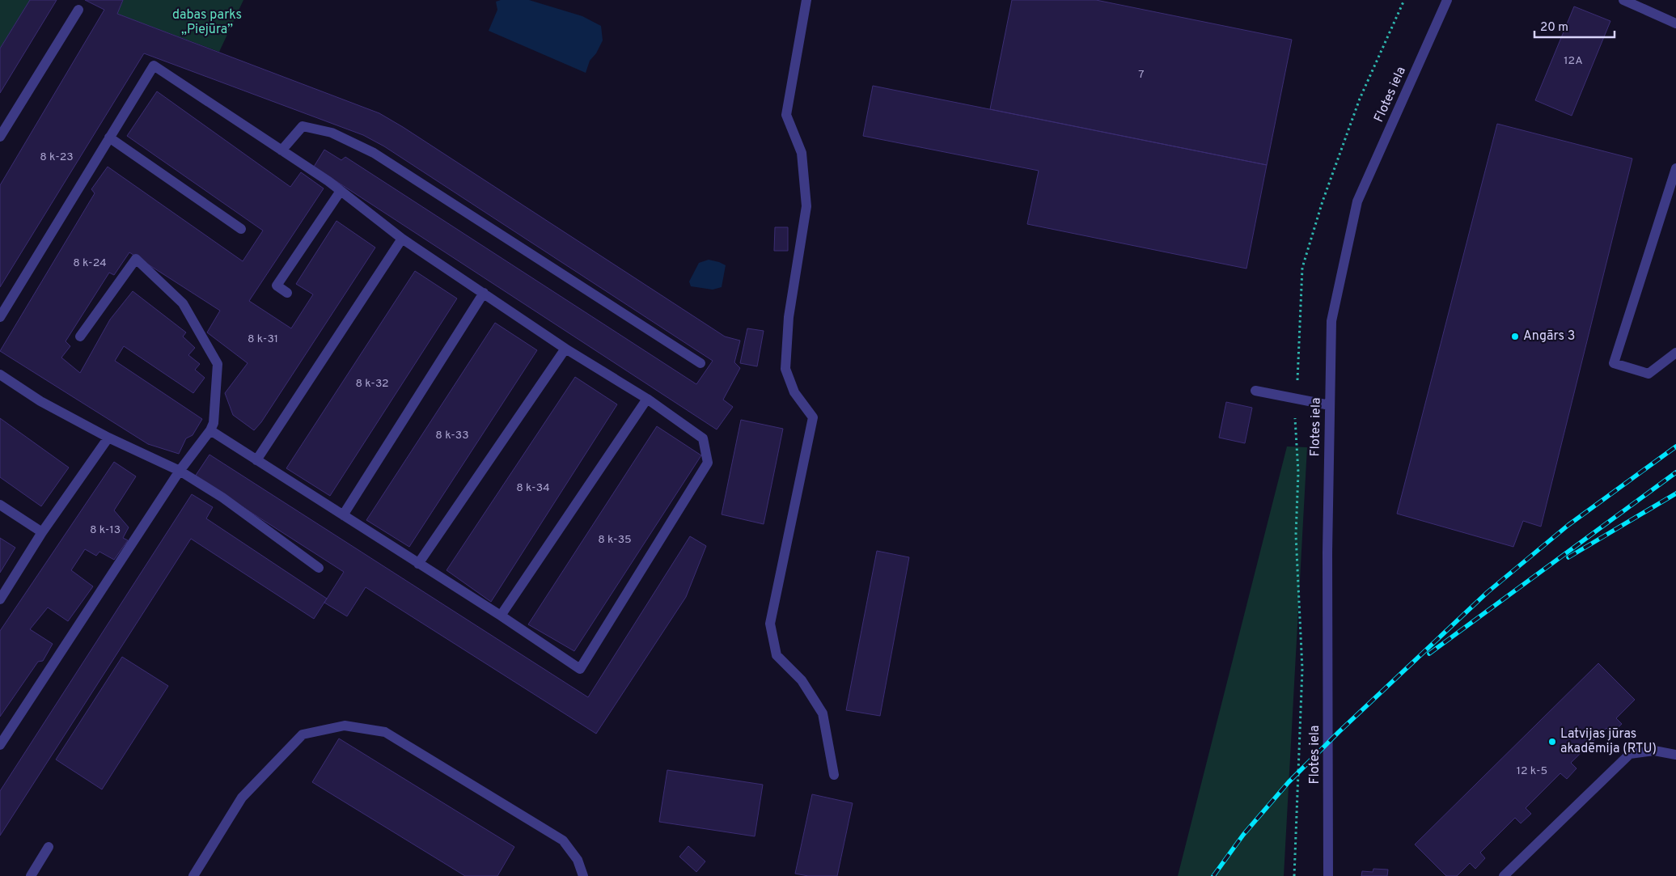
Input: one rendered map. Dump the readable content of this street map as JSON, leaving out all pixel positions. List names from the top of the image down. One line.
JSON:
{"streets":{"street":["Flotes iela"]},"parks":["dabas parks „Piejūra”"],"places":["Angārs 3","Latvijas jūras akadēmija (RTU)"],"house_numbers":["12A","7","8 k-23","8 k-24","8 k-31","8 k-32","8 k-33","8 k-34","8 k-13","8 k-35","12 k-5"],"scale_bar":"20 m"}
